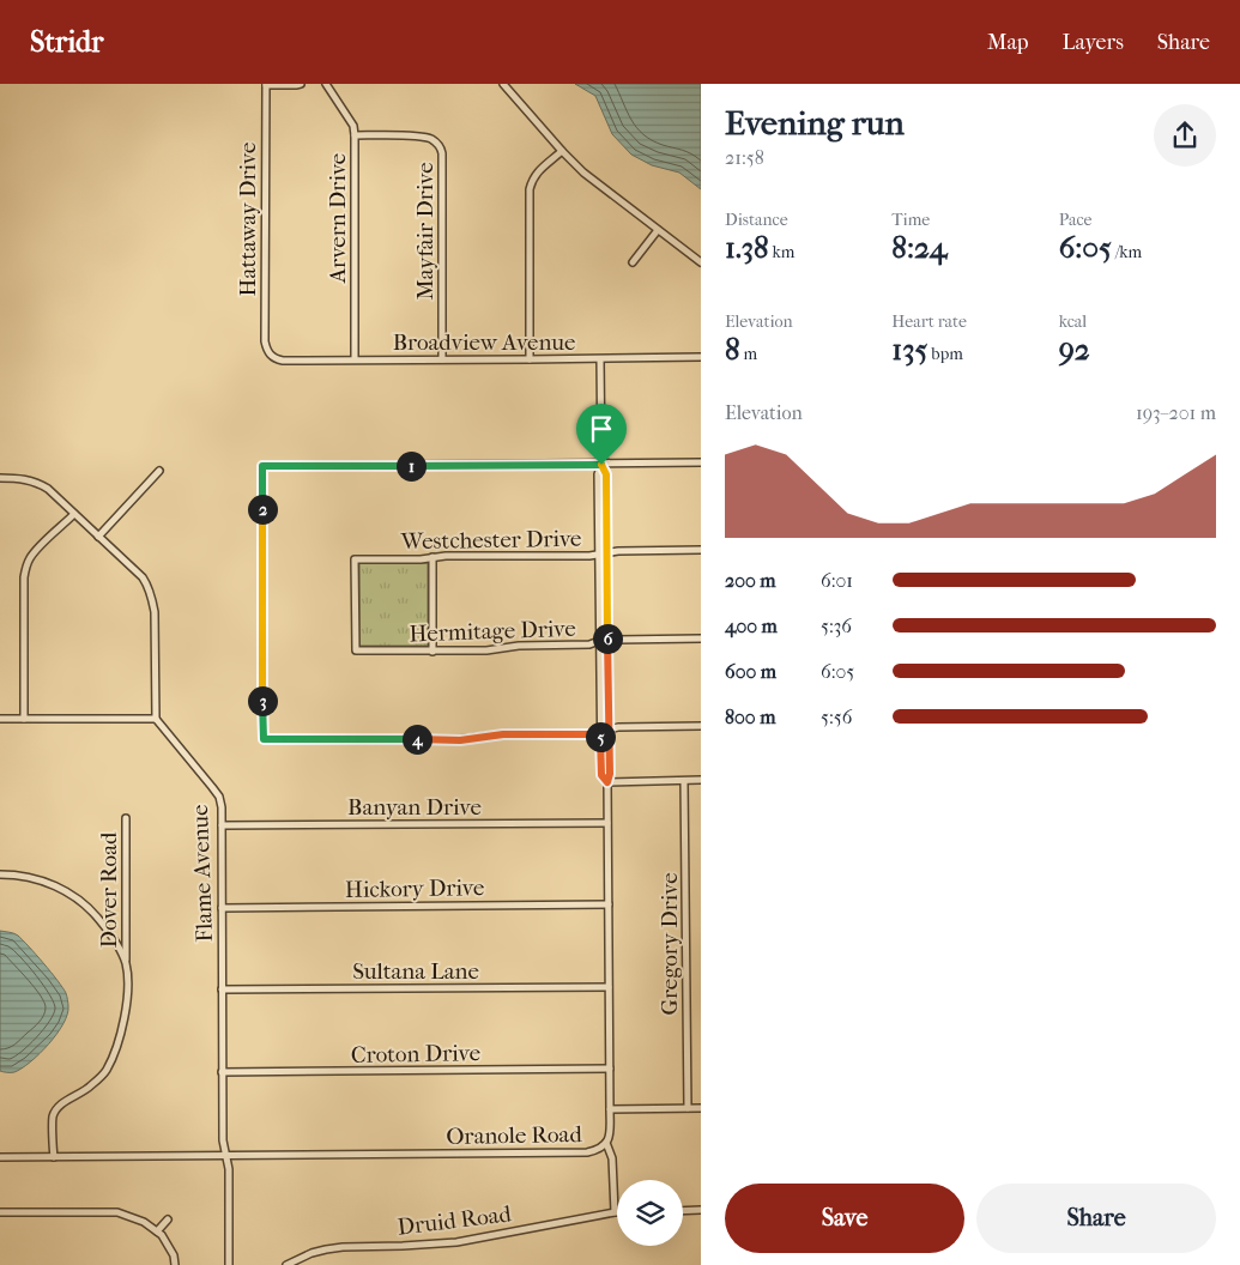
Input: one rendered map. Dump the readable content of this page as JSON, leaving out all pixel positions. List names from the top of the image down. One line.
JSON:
{"streets":{"street":["Arvern Drive","Hattaway Drive","Mayfair Drive","Broadview Avenue","Westchester Drive","Hermitage Drive","Banyan Drive","Flame Avenue","Hickory Drive","Dover Road","Gregory Drive","Sultana Lane","Croton Drive","Oranole Road","Druid Road"]},"crossings":[["Arvern Drive","Mayfair Drive"],["Arvern Drive","Broadview Avenue"],["Hattaway Drive","Broadview Avenue"],["Mayfair Drive","Broadview Avenue"],["Westchester Drive","Hermitage Drive"],["Banyan Drive","Flame Avenue"],["Banyan Drive","Oranole Road"],["Flame Avenue","Hickory Drive"],["Flame Avenue","Sultana Lane"],["Flame Avenue","Croton Drive"],["Flame Avenue","Oranole Road"],["Hickory Drive","Oranole Road"],["Dover Road","Oranole Road"],["Sultana Lane","Oranole Road"],["Croton Drive","Oranole Road"]],"page":{"header":"Stridr","nav":["Map","Layers","Share"],"heading":["Evening run","21:58"],"stats":[["Distance","1.38 km"],["Time","8:24"],["Pace","6:05 /km"],["Elevation","8 m"],["Heart rate","135 bpm"],["kcal","92"]],"chart":["Elevation","193–201 m"],"pins":["1","2","6","3","5","4"],"list":[{"name":"200 m","note":"6:01"},{"name":"400 m","note":"5:36"},{"name":"600 m","note":"6:05"},{"name":"800 m","note":"5:56"}],"buttons":["Save","Share"]}}
